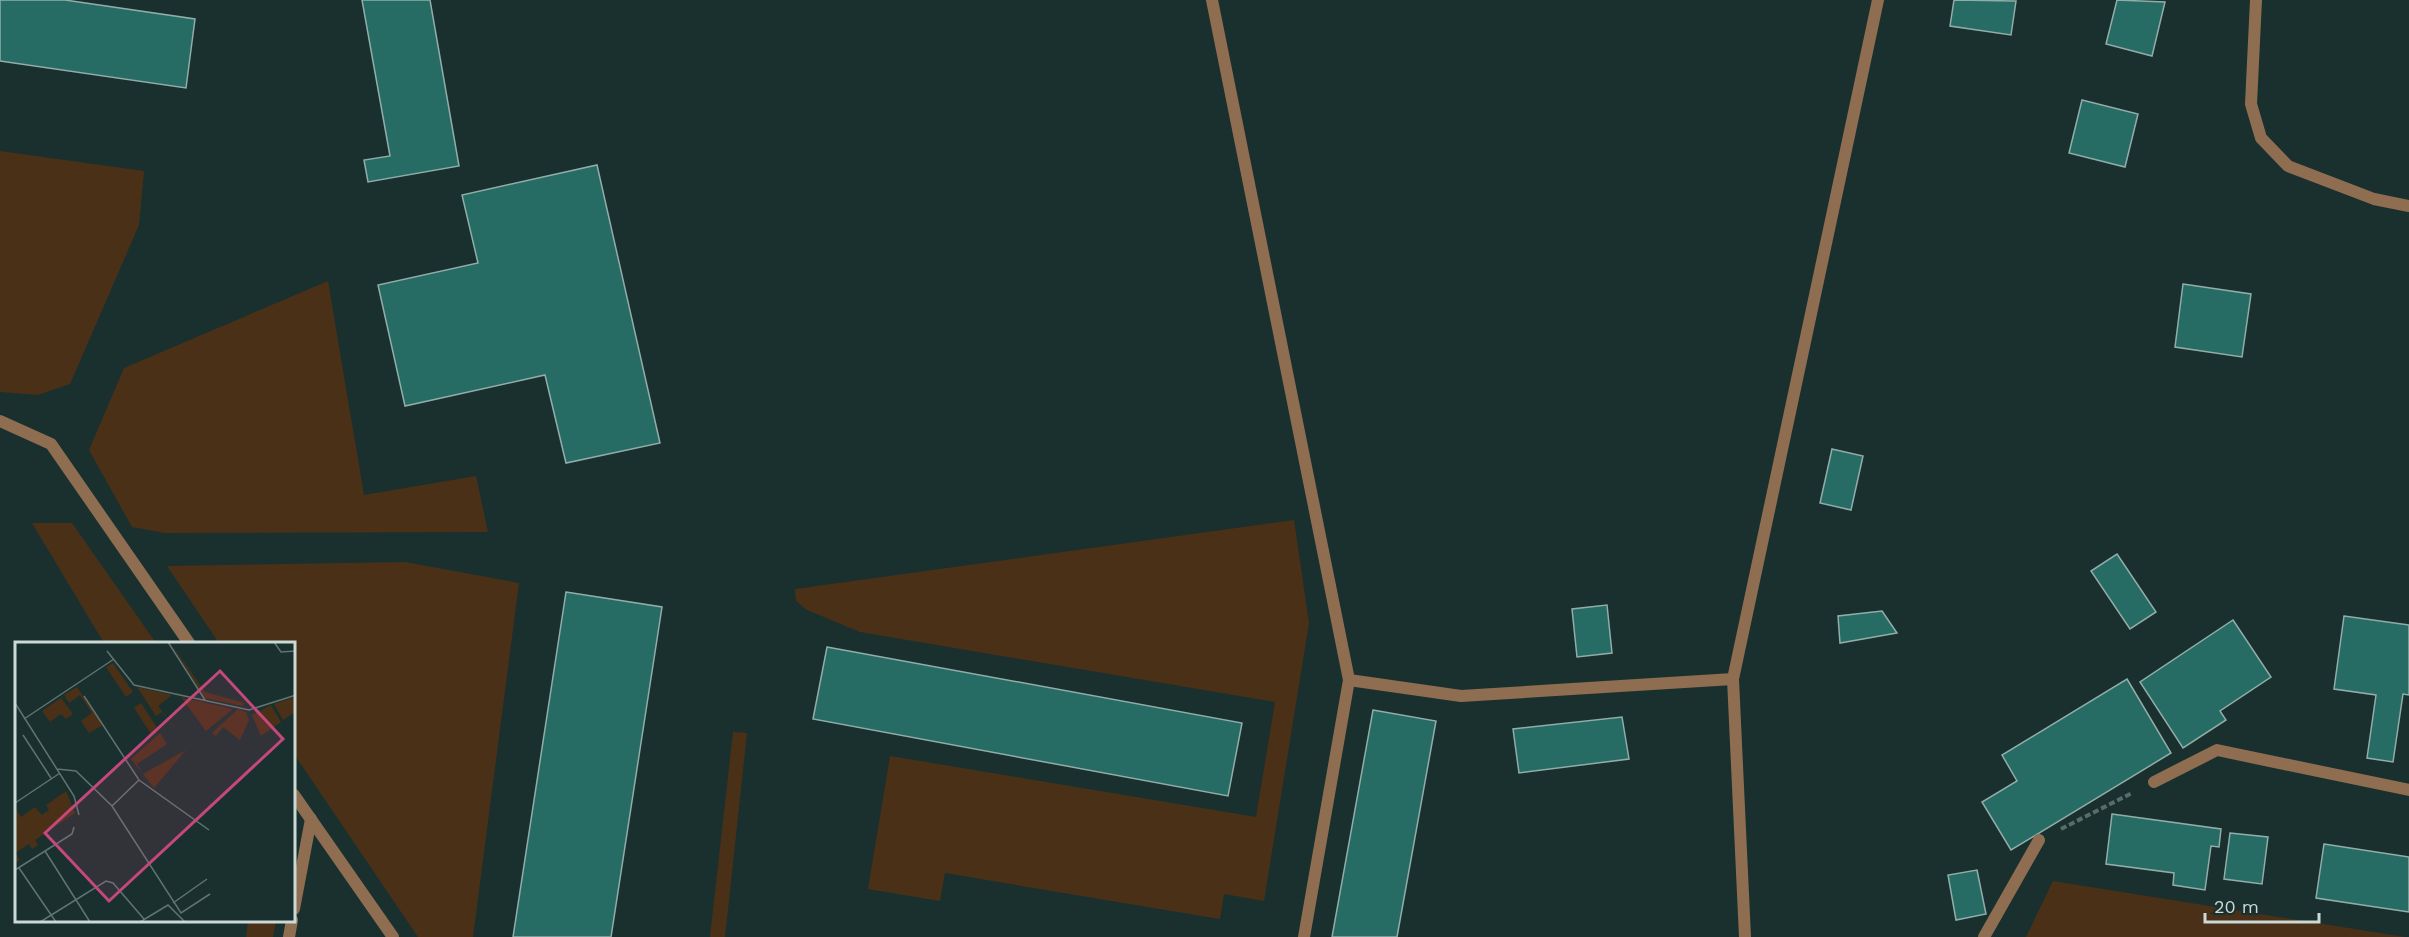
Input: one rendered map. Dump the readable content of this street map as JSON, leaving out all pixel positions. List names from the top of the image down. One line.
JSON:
{"scale_bar":"20 m"}
